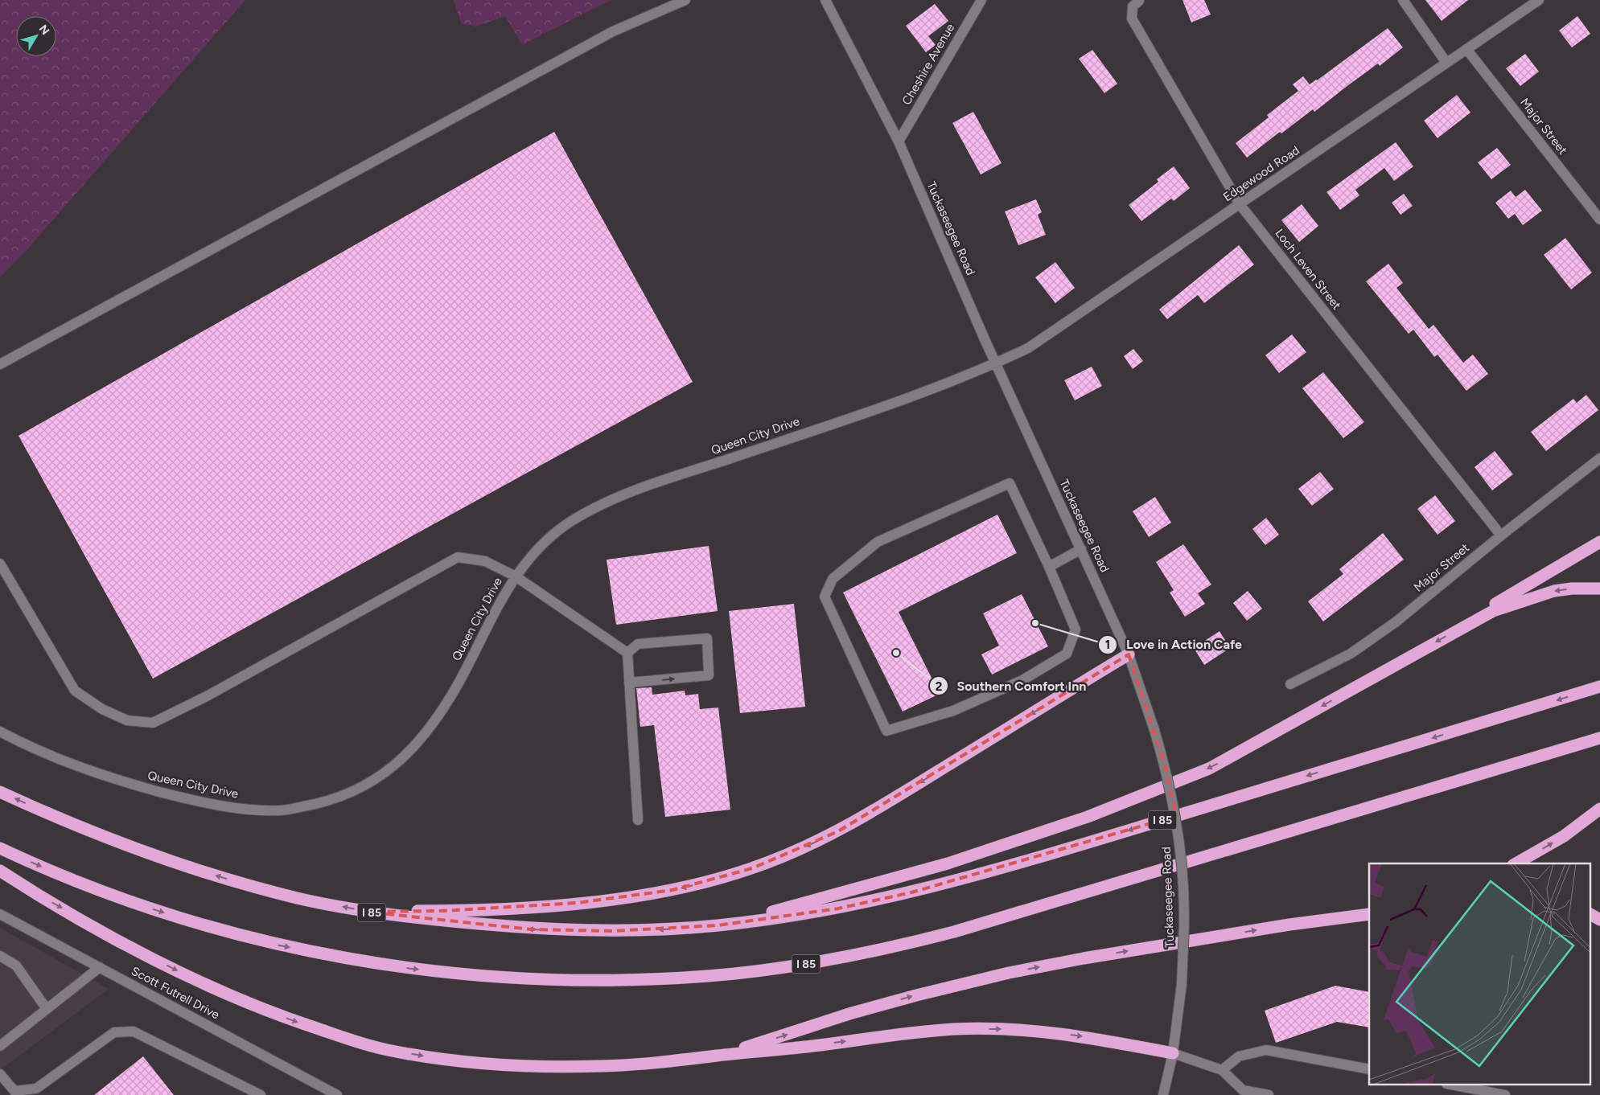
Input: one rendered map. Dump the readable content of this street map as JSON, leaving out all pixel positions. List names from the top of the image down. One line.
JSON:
{"streets":{"highway":["I 85"],"street":["Cheshire Avenue","Major Street","Edgewood Road","Tuckaseegee Road","Loch Leven Street","Queen City Drive","Scott Futrell Drive"]},"crossings":[["Cheshire Avenue","Tuckaseegee Road"],["Major Street","Edgewood Road"],["Major Street","Loch Leven Street"],["Edgewood Road","Tuckaseegee Road"],["Edgewood Road","Loch Leven Street"],["Edgewood Road","Queen City Drive"],["Tuckaseegee Road","Queen City Drive"]],"places":["Love in Action Cafe","Southern Comfort Inn"],"north":"top right"}
